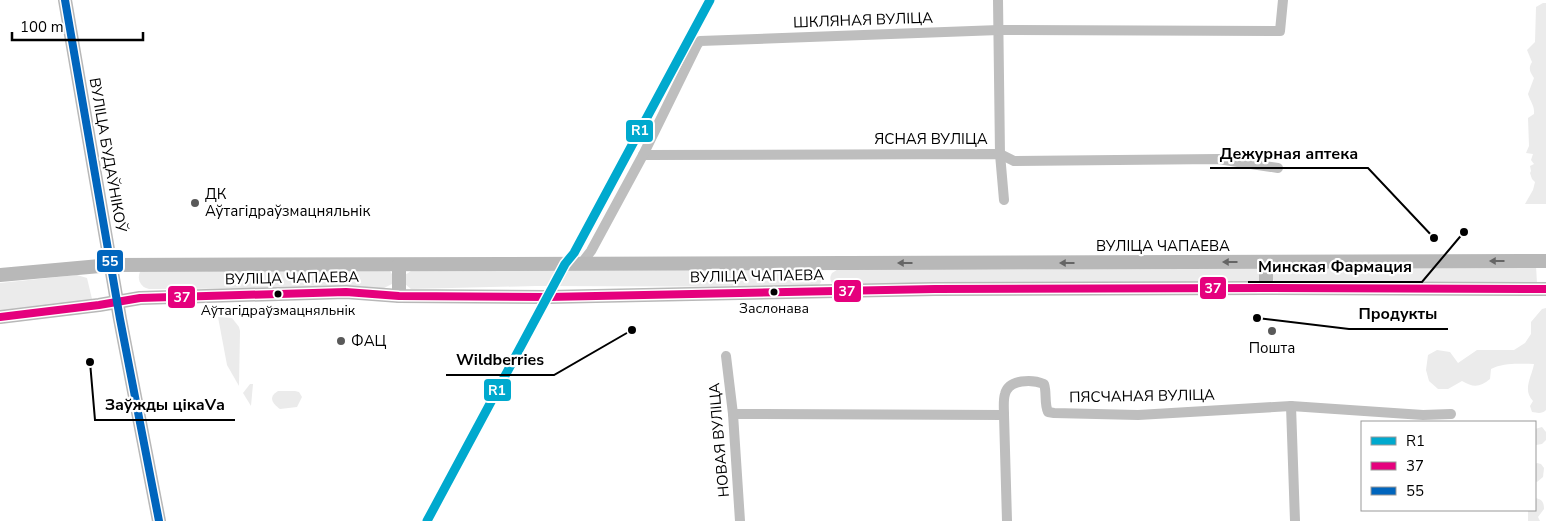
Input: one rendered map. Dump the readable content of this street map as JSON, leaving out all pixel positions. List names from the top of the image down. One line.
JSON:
{"streets":{"main road":["ВУЛІЦА БУДАЎНІКОЎ","ВУЛІЦА ЧАПАЕВА"],"street":["ШКЛЯНАЯ ВУЛІЦА","ЯСНАЯ ВУЛІЦА","ПЯСЧАНАЯ ВУЛІЦА","НОВАЯ ВУЛІЦА"]},"crossings":[["ШКЛЯНАЯ ВУЛІЦА","ЯСНАЯ ВУЛІЦА"],["ШКЛЯНАЯ ВУЛІЦА","ВУЛІЦА ЧАПАЕВА"],["ВУЛІЦА БУДАЎНІКОЎ","ВУЛІЦА ЧАПАЕВА"]],"places":["ДК Аўтагідраўзмацняльнік","Минская Фармация","Дежурная аптека","Заслонава","Аўтагідраўзмацняльнік","Продукты","Wildberries","Пошта","ФАЦ","Заўжды цікаVа"],"lines":["transit line R1","transit line 55","transit line 37"],"legend":["R1","37","55"],"scale_bar":"100 m"}
